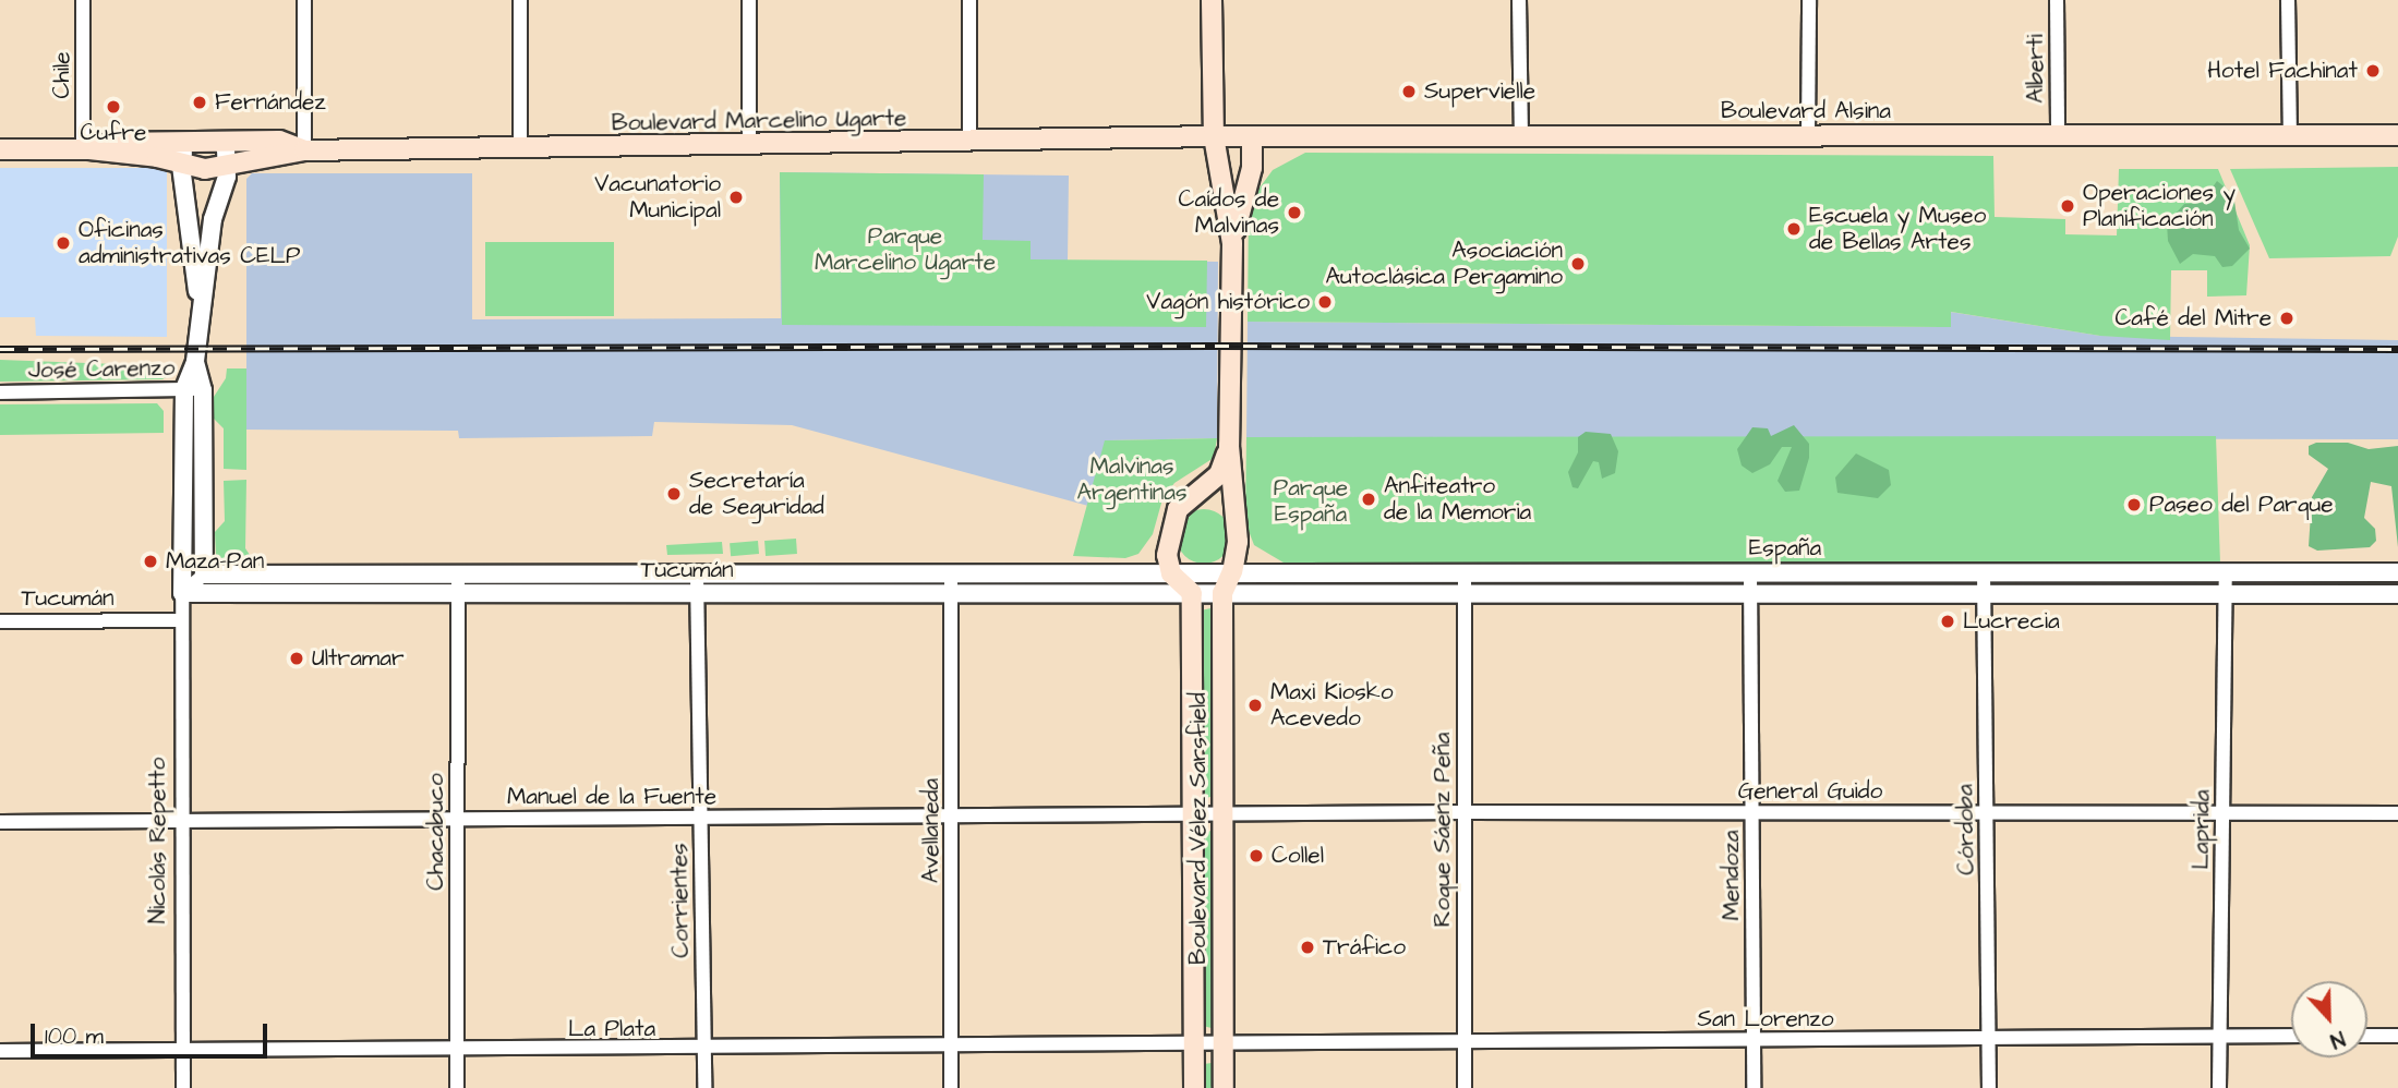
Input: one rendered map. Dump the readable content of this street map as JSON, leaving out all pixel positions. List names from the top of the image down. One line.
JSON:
{"streets":{"main road":["Boulevard Alsina","Boulevard Marcelino Ugarte","Boulevard Vélez Sarsfield"],"street":["Alberti","Chile","José Carenzo","España","Tucumán","General Guido","Manuel de la Fuente","Roque Sáenz Peña","Córdoba","Laprida","Avellaneda","Chacabuco","Nicolás Repetto","Mendoza","Corrientes","San Lorenzo","La Plata"]},"crossings":[["Alberti","Boulevard Alsina"],["Chile","Boulevard Marcelino Ugarte"],["Boulevard Alsina","Boulevard Marcelino Ugarte"],["Boulevard Marcelino Ugarte","Nicolás Repetto"],["José Carenzo","Nicolás Repetto"],["España","Tucumán"],["España","Boulevard Vélez Sarsfield"],["España","Roque Sáenz Peña"],["España","Córdoba"],["España","Laprida"],["España","Mendoza"],["Tucumán","Boulevard Vélez Sarsfield"],["Tucumán","Avellaneda"],["Tucumán","Chacabuco"],["Tucumán","Nicolás Repetto"],["Tucumán","Corrientes"],["General Guido","Manuel de la Fuente"],["General Guido","Boulevard Vélez Sarsfield"],["General Guido","Roque Sáenz Peña"],["General Guido","Córdoba"],["General Guido","Laprida"],["General Guido","Mendoza"],["Manuel de la Fuente","Boulevard Vélez Sarsfield"],["Manuel de la Fuente","Avellaneda"],["Manuel de la Fuente","Chacabuco"],["Manuel de la Fuente","Nicolás Repetto"],["Manuel de la Fuente","Corrientes"],["Boulevard Vélez Sarsfield","San Lorenzo"],["Boulevard Vélez Sarsfield","La Plata"],["Roque Sáenz Peña","San Lorenzo"],["Córdoba","San Lorenzo"],["Laprida","San Lorenzo"],["Avellaneda","La Plata"],["Chacabuco","La Plata"],["Nicolás Repetto","La Plata"],["Mendoza","San Lorenzo"],["Corrientes","La Plata"],["San Lorenzo","La Plata"]],"parks":["Parque Marcelino Ugarte","Malvinas Argentinas","Parque España"],"places":["Hotel Fachinat","Supervielle","Fernández","Cufre","Vacunatorio Municipal","Operaciones y Planificación","Caídos de Malvinas","Escuela y Museo de Bellas Artes","Oficinas administrativas CELP","Asociación Autoclásica Pergamino","Vagón histórico","Café del Mitre","Secretaría de Seguridad","Anfiteatro de la Memoria","Paseo del Parque","Maza-Pan","Lucrecia","Ultramar","Maxi Kiosko Acevedo","Collel","Tráfico"],"scale_bar":"100 m","north":"bottom"}
